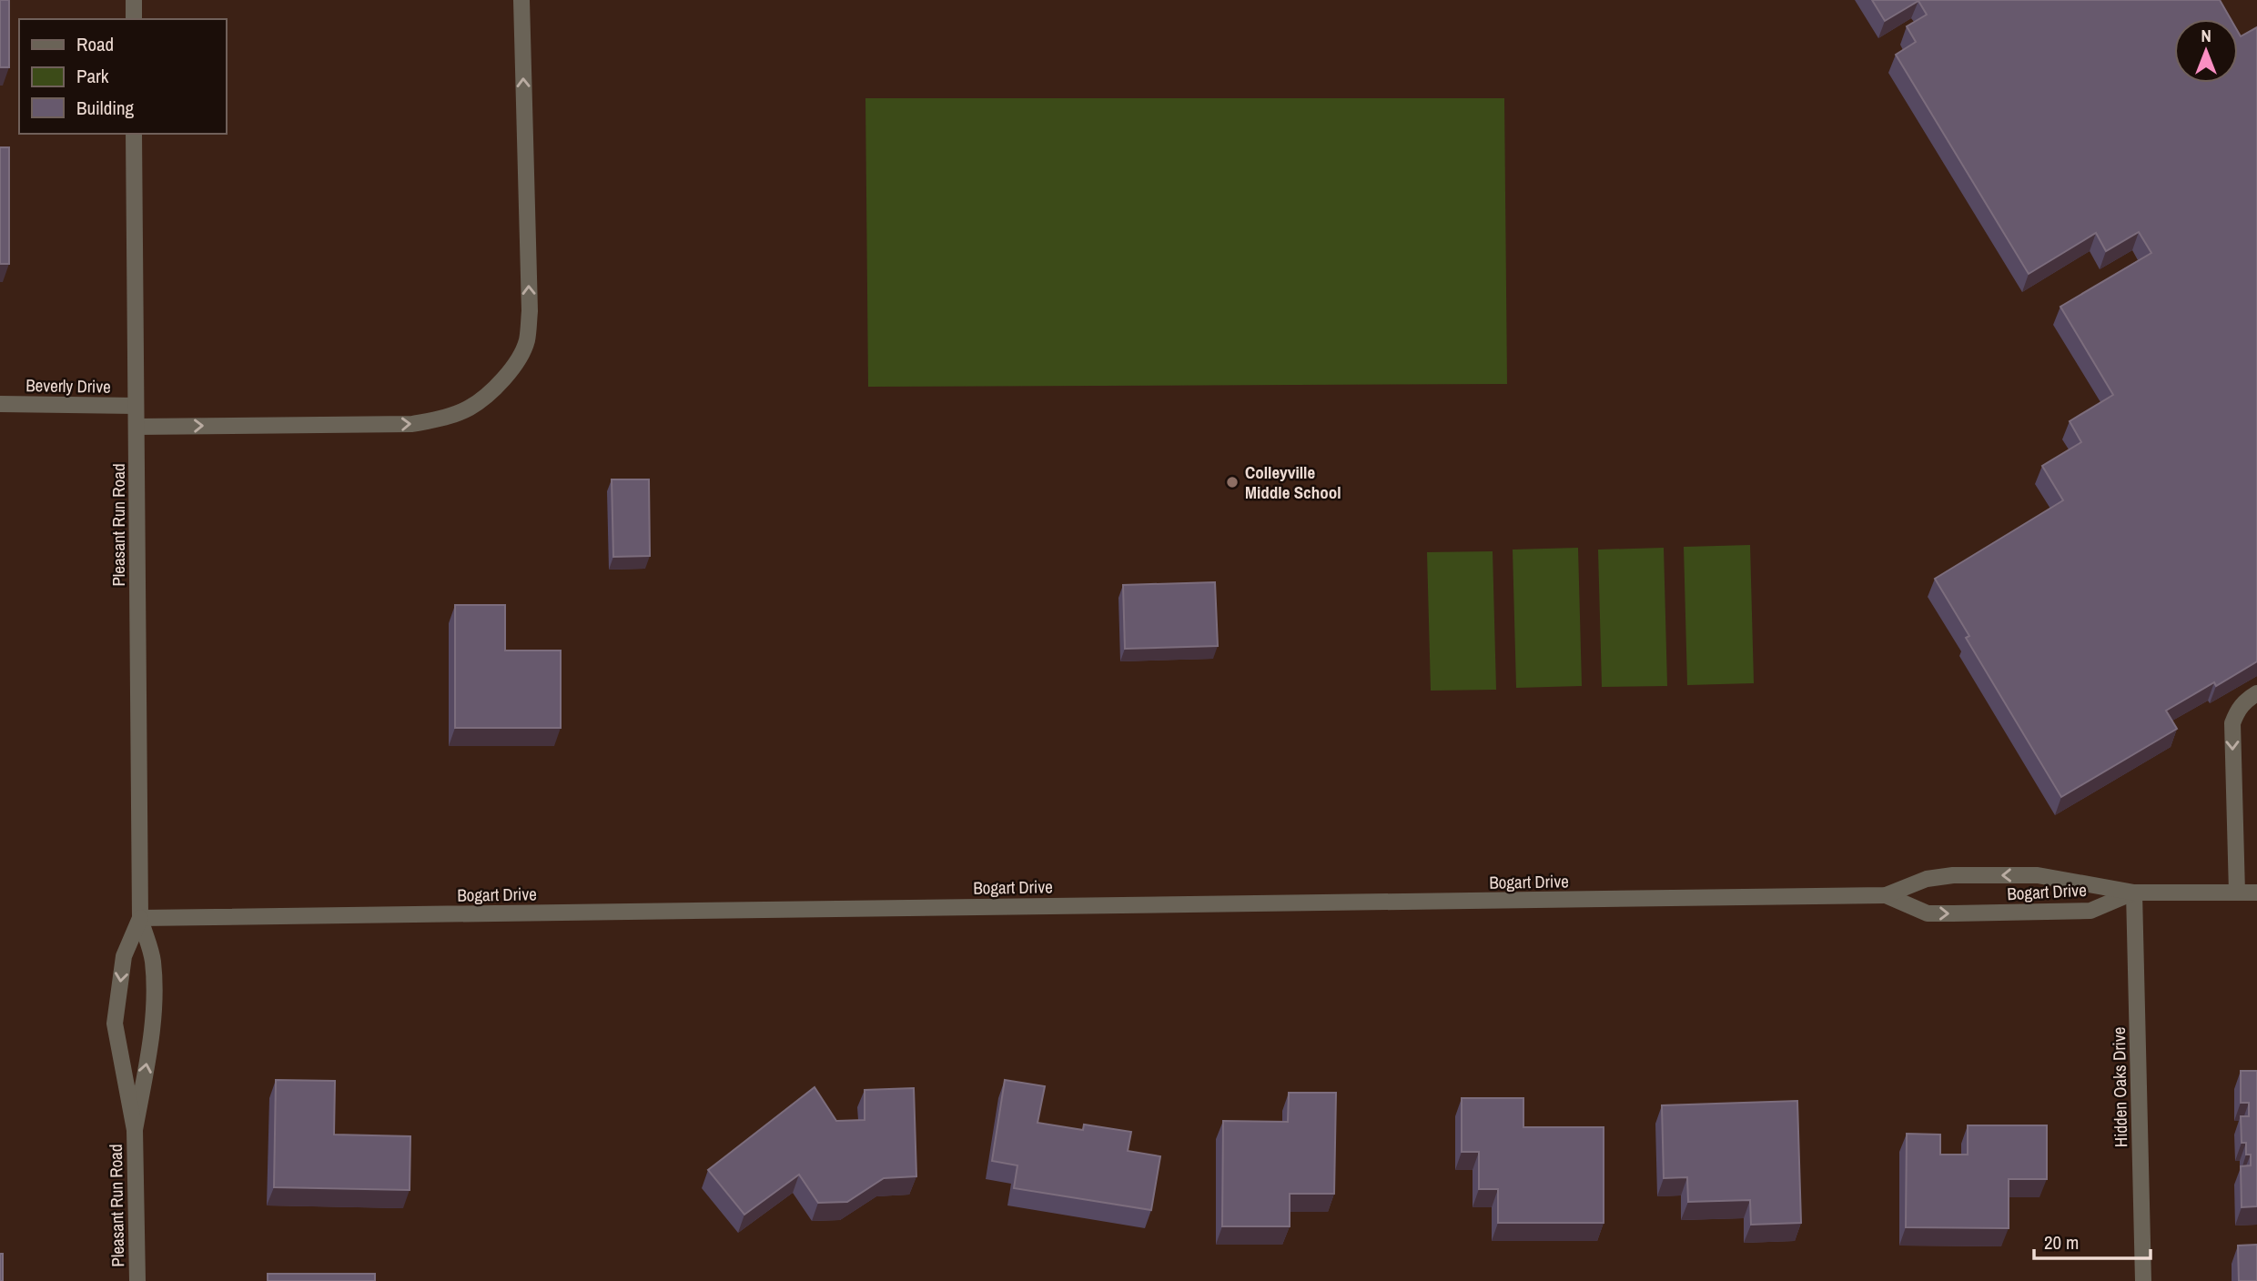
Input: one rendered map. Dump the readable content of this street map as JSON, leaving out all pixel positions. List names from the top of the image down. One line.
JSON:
{"streets":{"street":["Beverly Drive","Pleasant Run Road","Bogart Drive","Hidden Oaks Drive"]},"crossings":[["Beverly Drive","Pleasant Run Road"],["Pleasant Run Road","Bogart Drive"],["Bogart Drive","Hidden Oaks Drive"]],"places":["Colleyville Middle School"],"legend":["Road","Park","Building"],"scale_bar":"20 m","north":"top"}
